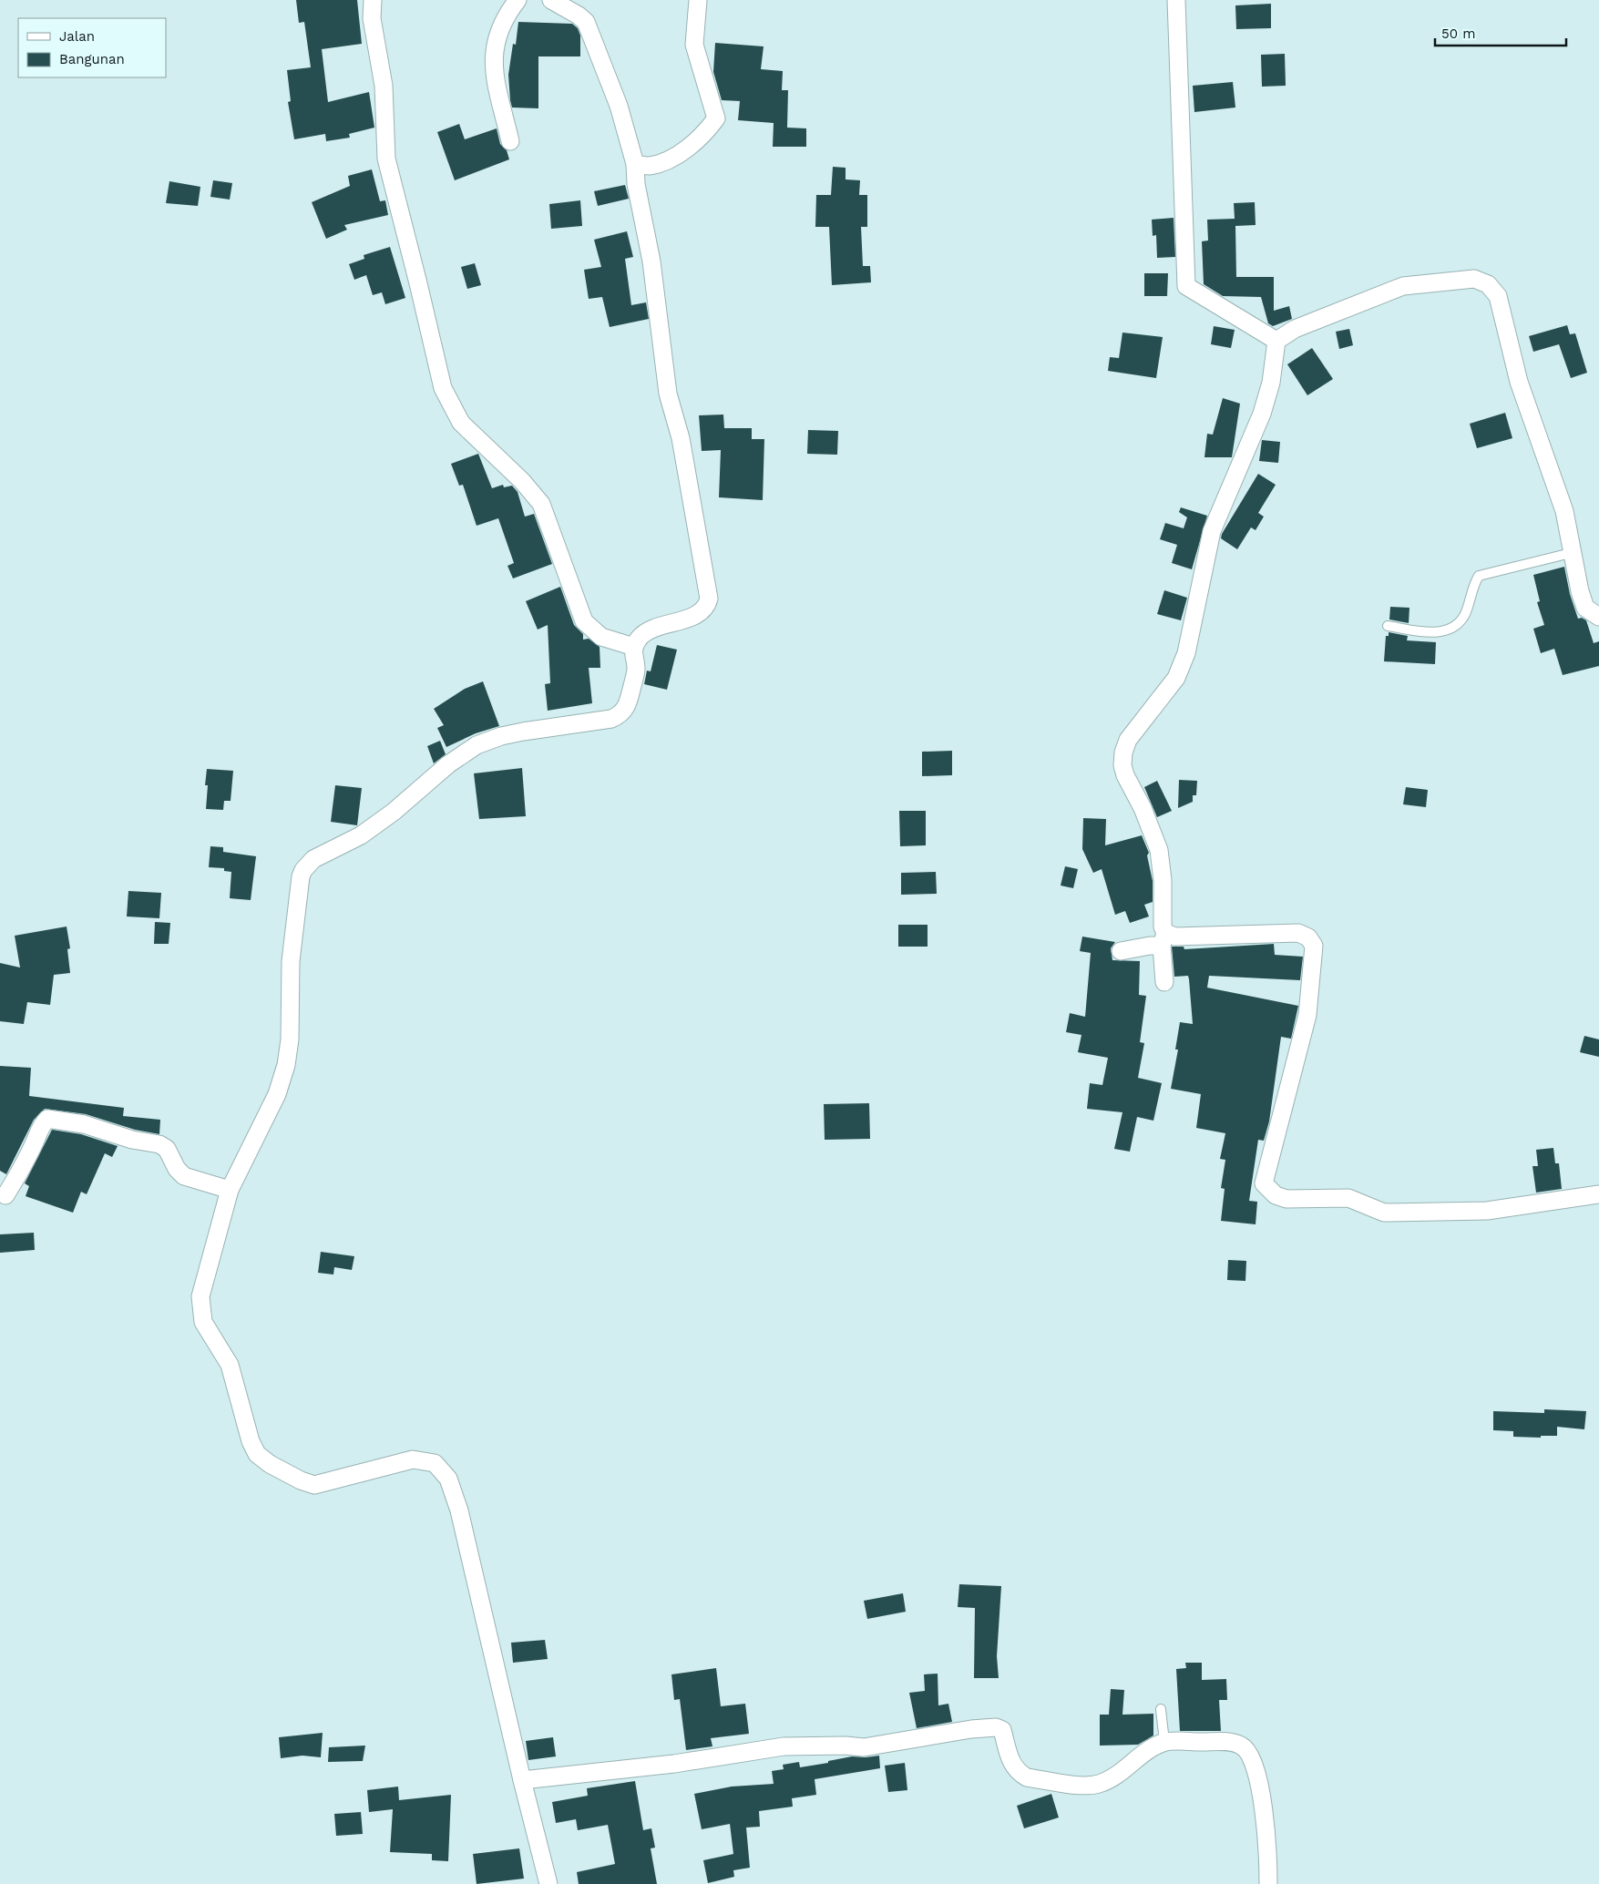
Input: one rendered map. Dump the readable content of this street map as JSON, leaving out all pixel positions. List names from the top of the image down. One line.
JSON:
{"legend":["Jalan","Bangunan"],"scale_bar":"50 m"}
